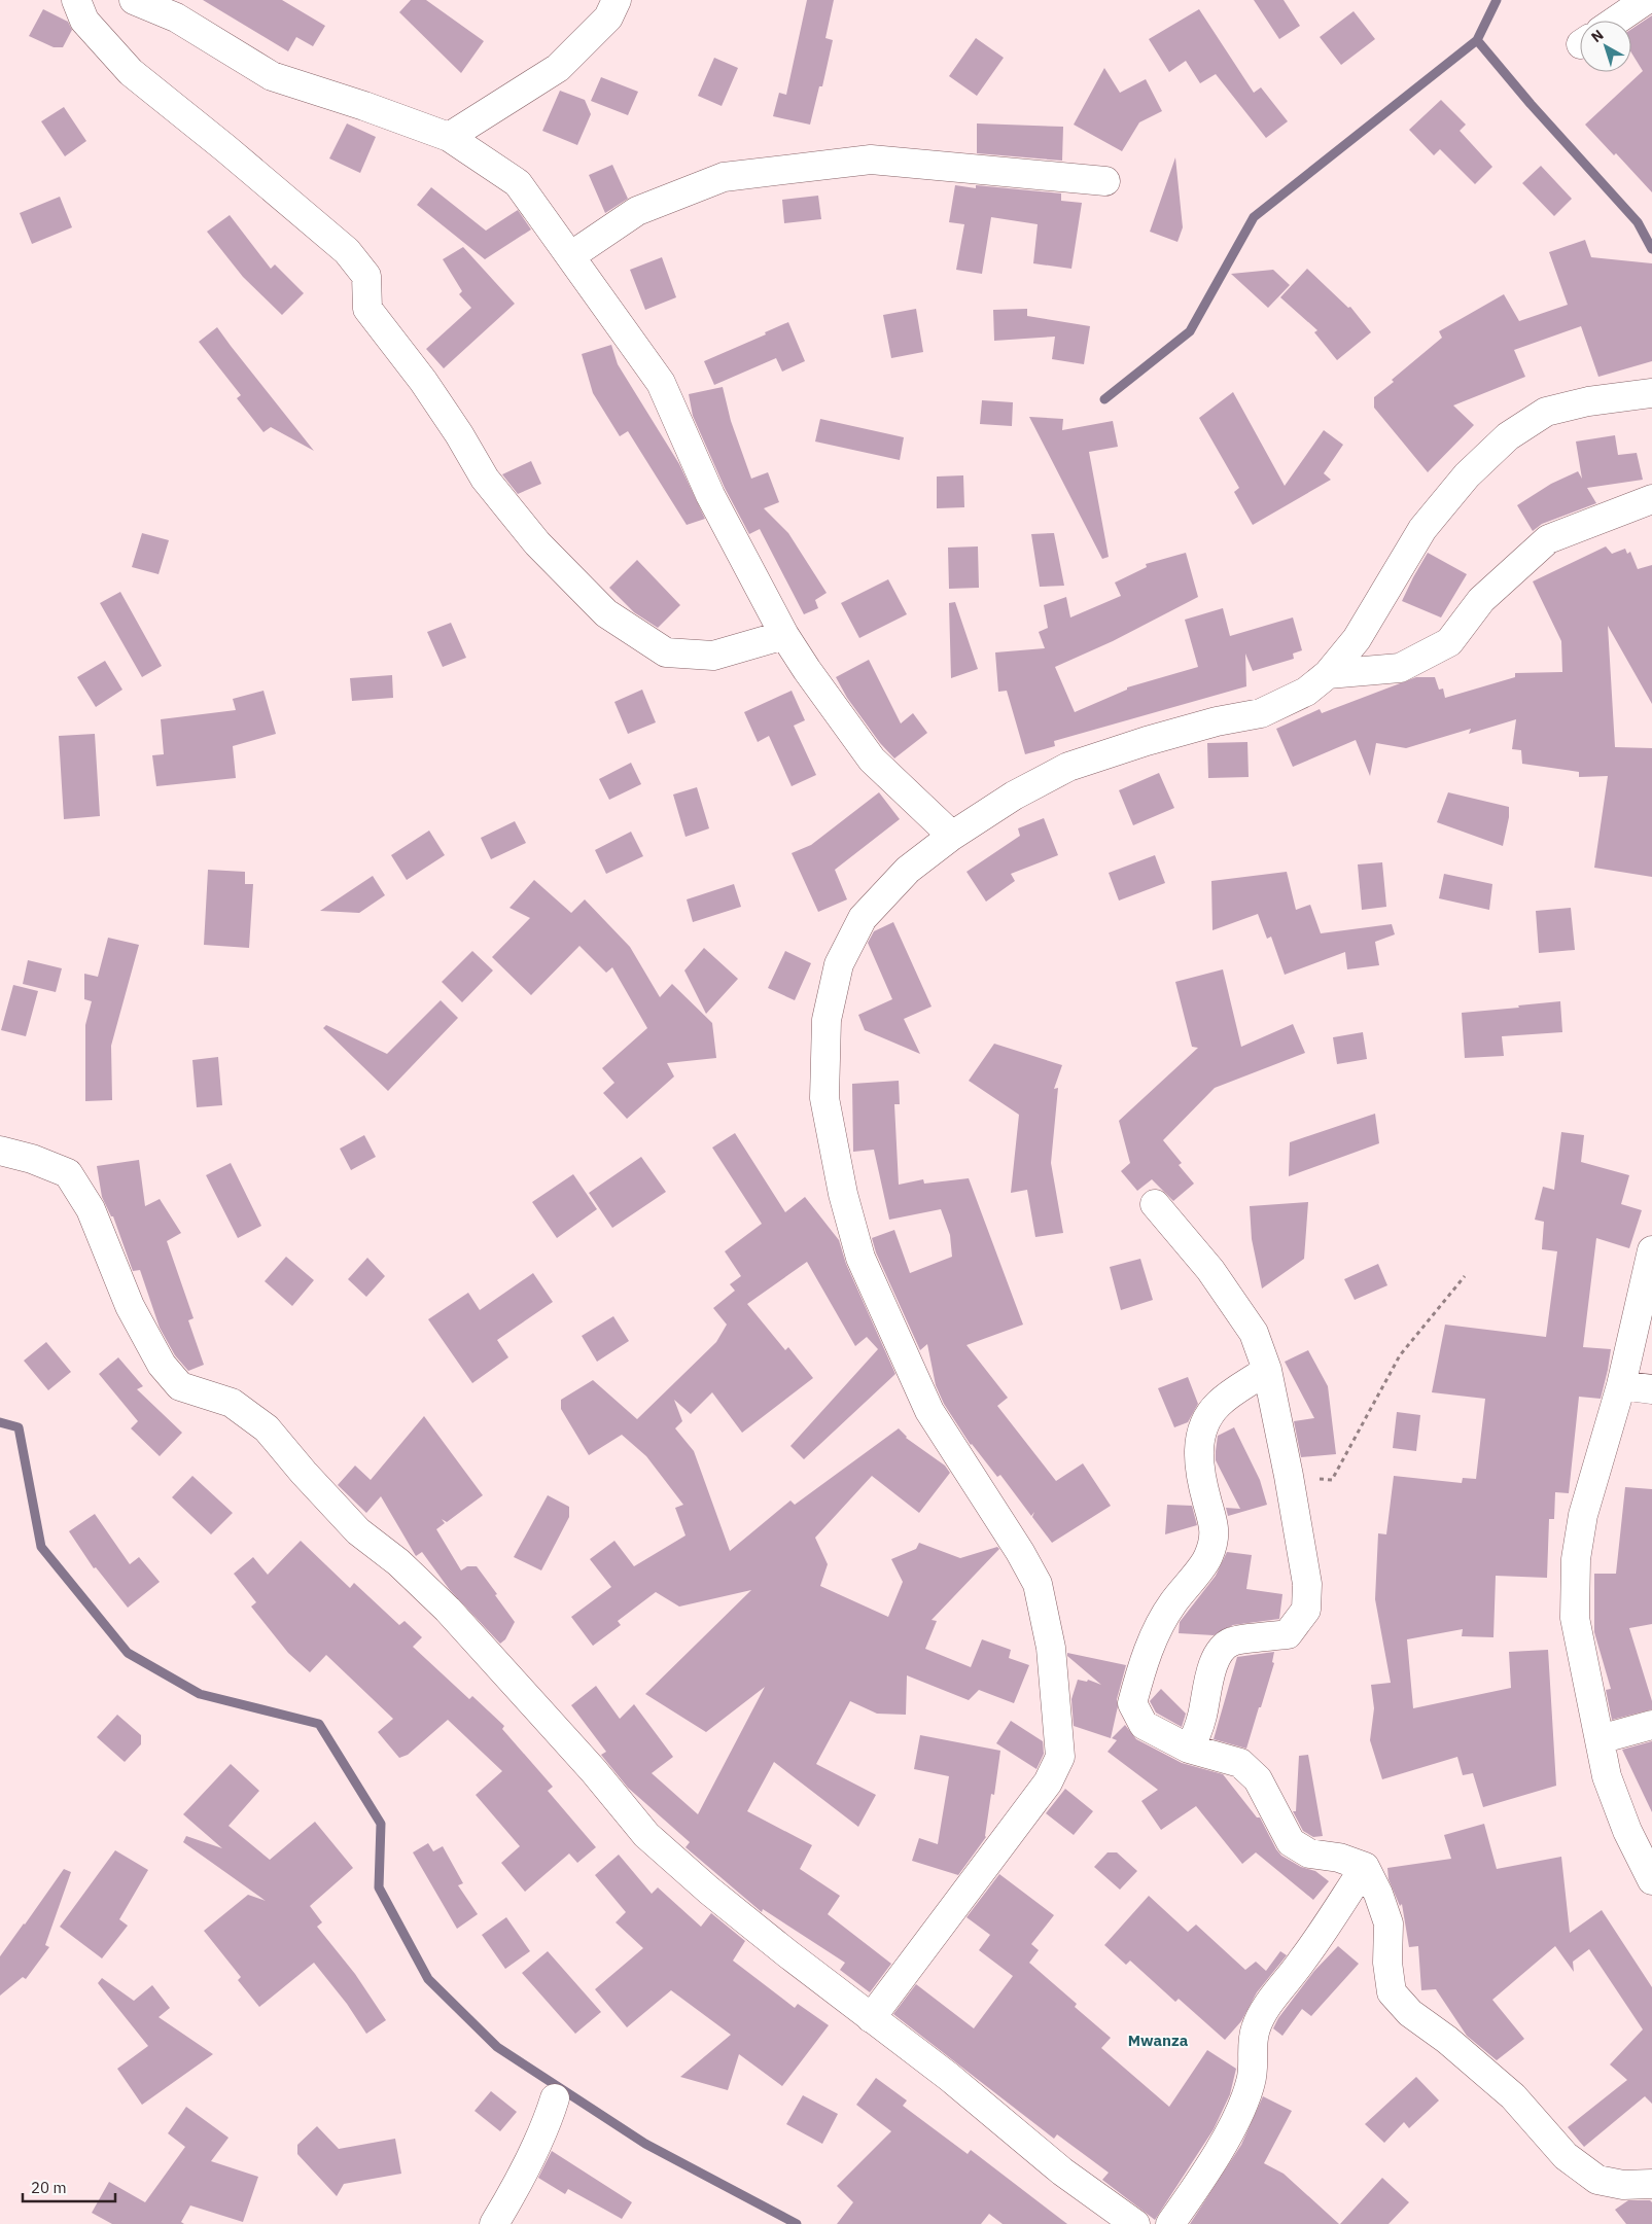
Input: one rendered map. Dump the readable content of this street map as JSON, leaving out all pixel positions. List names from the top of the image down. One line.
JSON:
{"districts":["Mwanza"],"scale_bar":"20 m","north":"top left"}
